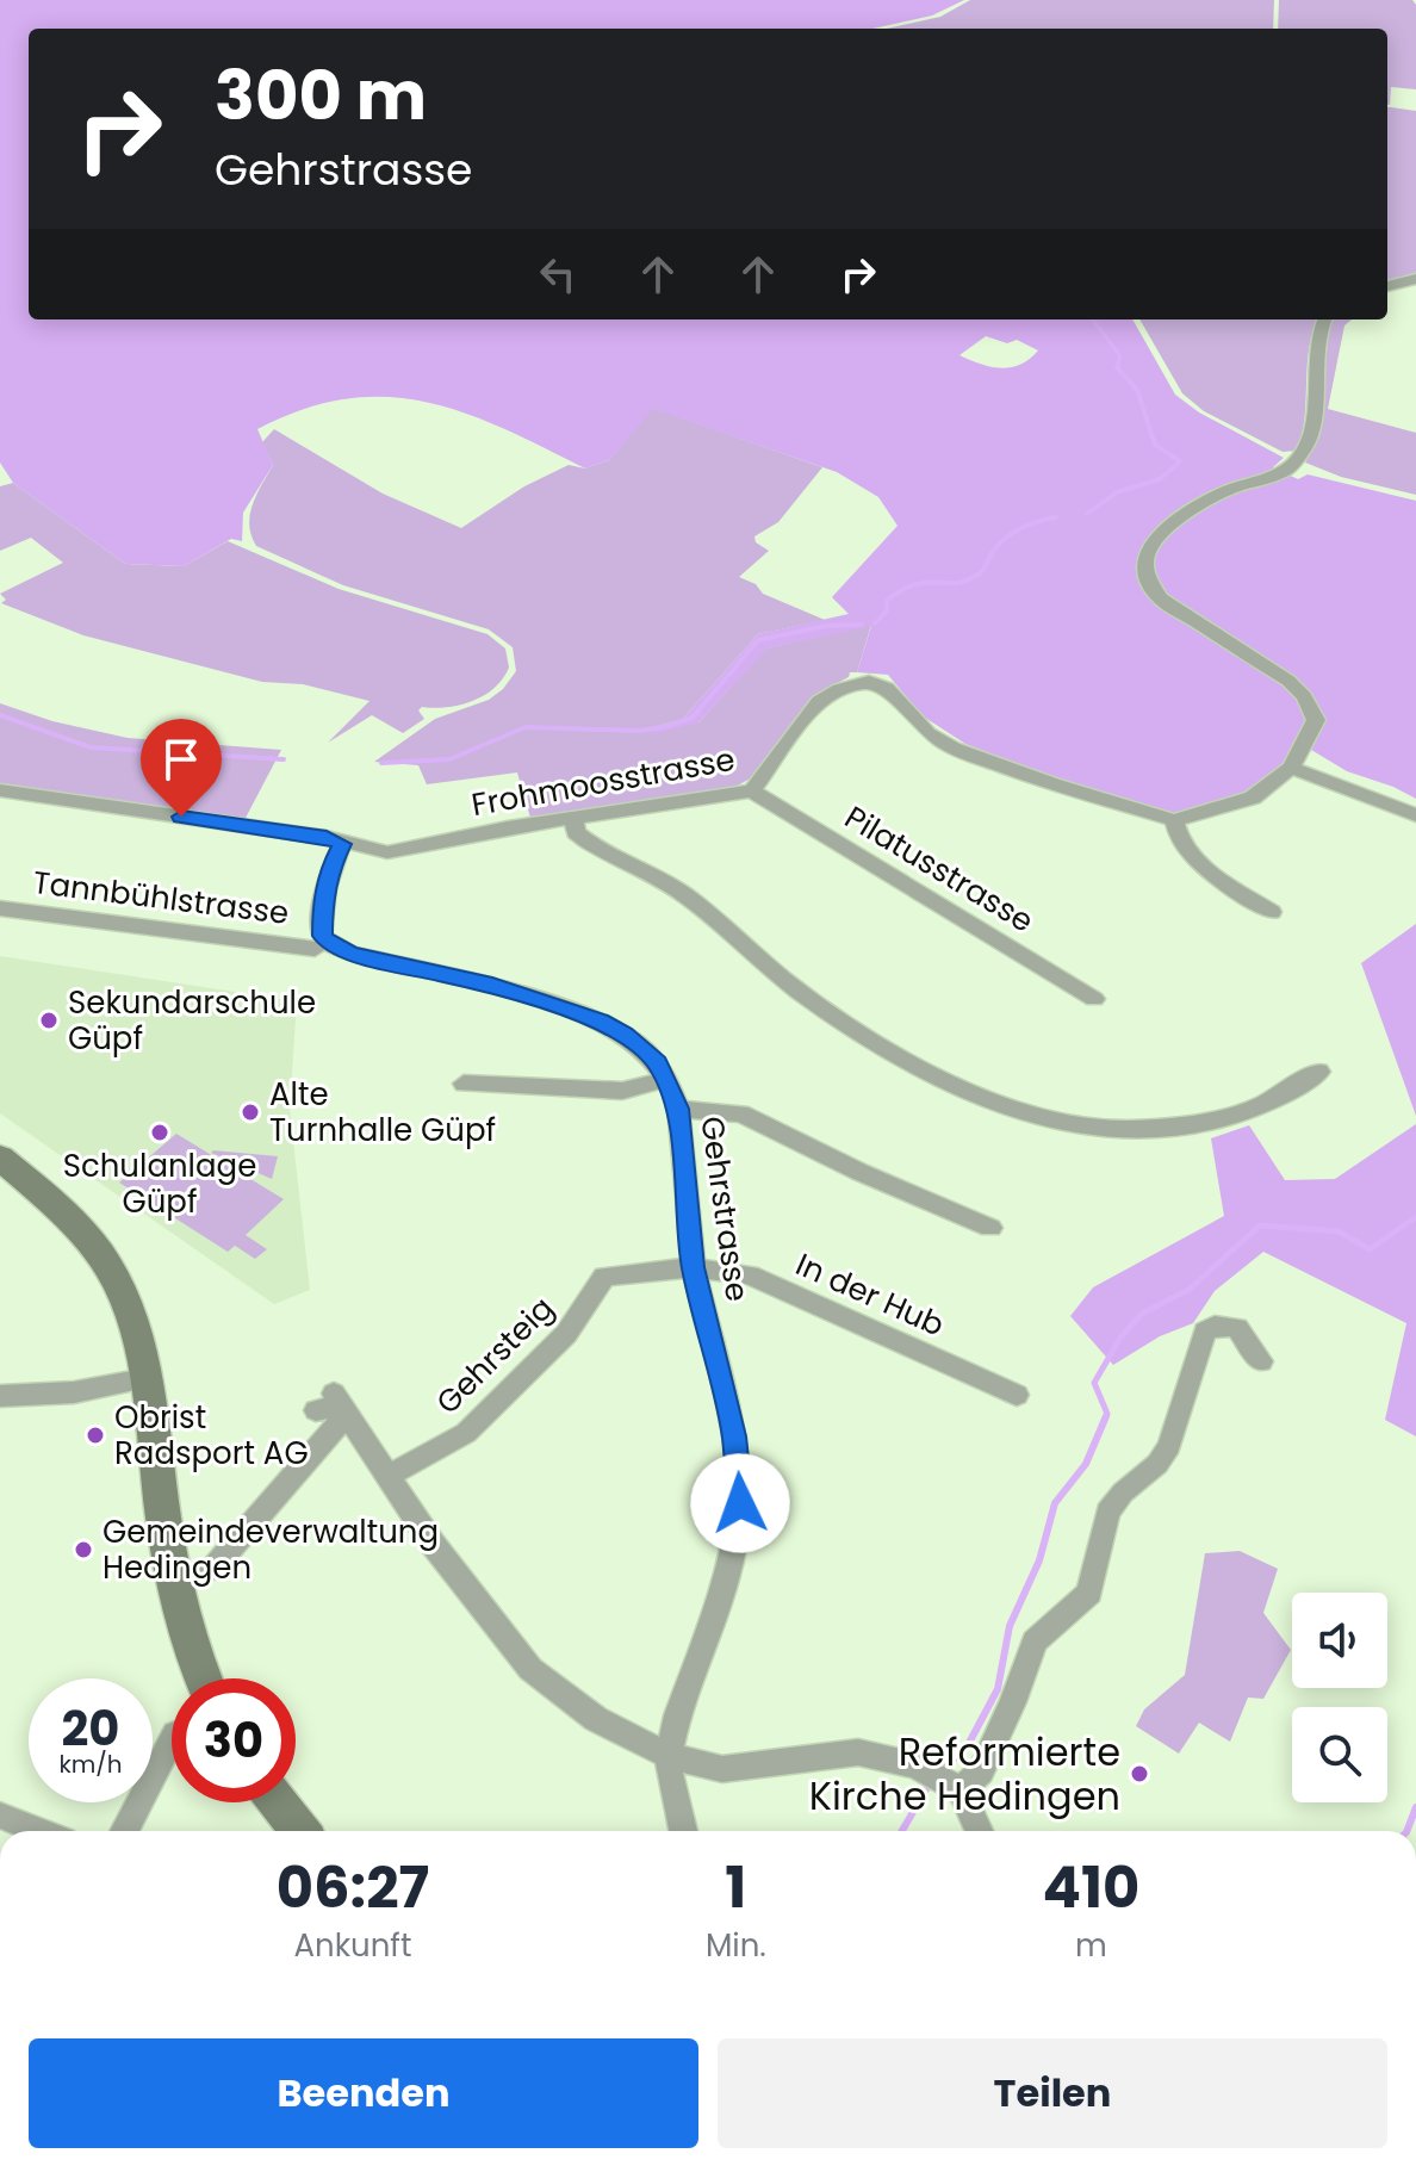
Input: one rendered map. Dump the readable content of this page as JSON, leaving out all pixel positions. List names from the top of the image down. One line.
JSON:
{"streets":{"street":["Frohmoosstrasse","Pilatusstrasse","Tannbühlstrasse","Gehrstrasse","In der Hub","Gehrsteig"]},"crossings":[["Frohmoosstrasse","Pilatusstrasse"],["Frohmoosstrasse","Gehrstrasse"],["Gehrstrasse","In der Hub"],["Gehrstrasse","Gehrsteig"],["In der Hub","Gehrsteig"]],"places":["Sekundarschule Güpf","Alte Turnhalle Güpf","Schulanlage Güpf","Obrist Radsport AG","Gemeindeverwaltung Hedingen","Reformierte Kirche Hedingen"],"page":{"turn":["300 m","Gehrstrasse"],"speed":"20 km/h","limit":"30","eta":["06:27","Ankunft","1","Min.","410","m"],"buttons":["Beenden","Teilen"]}}
